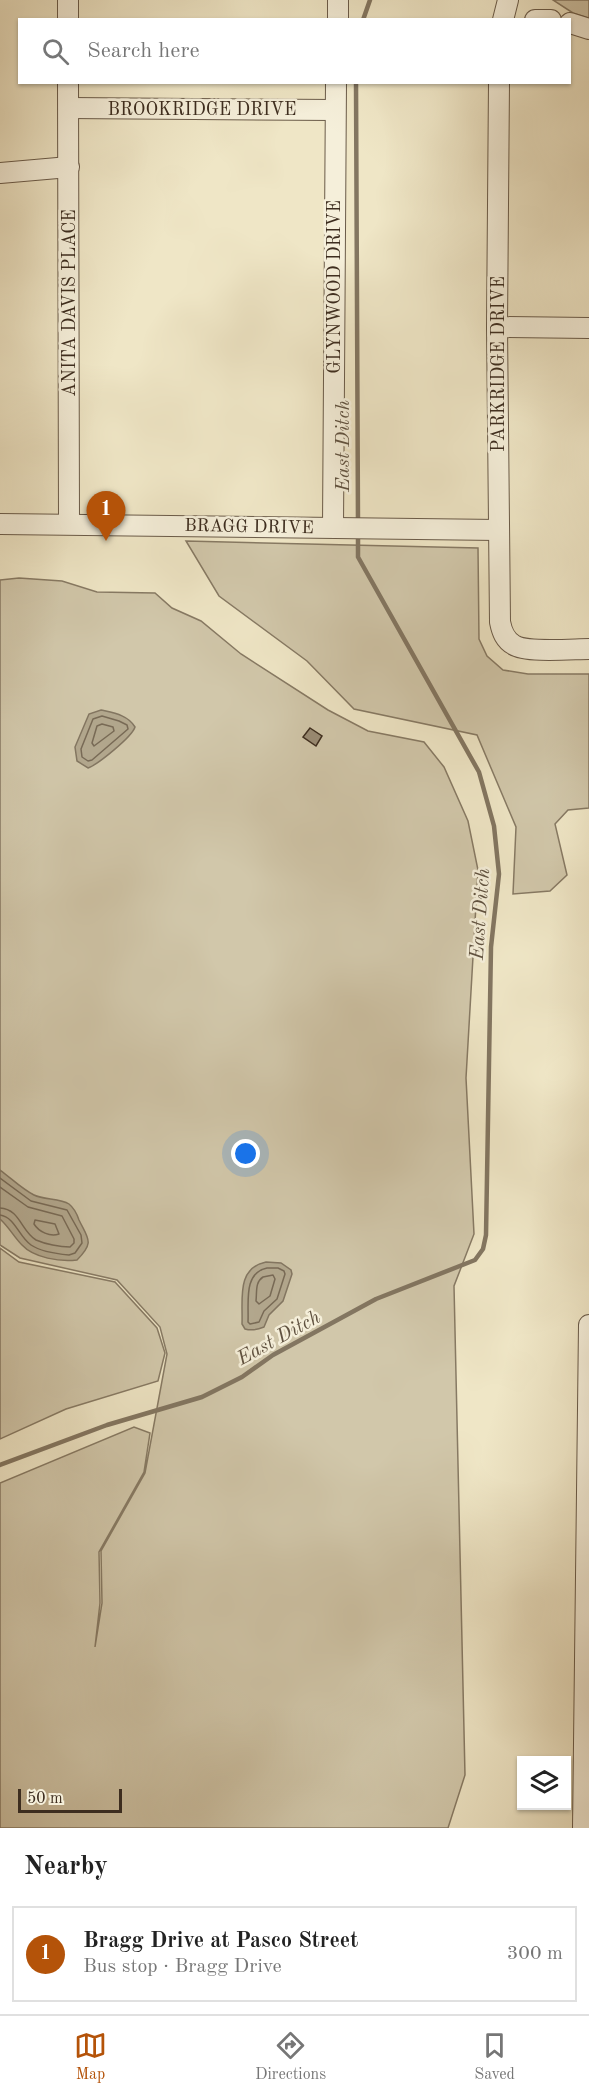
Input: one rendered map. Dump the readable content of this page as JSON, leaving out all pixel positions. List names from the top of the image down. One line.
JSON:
{"streets":{"street":["BROOKRIDGE DRIVE","GLYNWOOD DRIVE","ANITA DAVIS PLACE","PARKRIDGE DRIVE","BRAGG DRIVE"]},"crossings":[["BROOKRIDGE DRIVE","GLYNWOOD DRIVE"],["BROOKRIDGE DRIVE","ANITA DAVIS PLACE"],["GLYNWOOD DRIVE","BRAGG DRIVE"],["ANITA DAVIS PLACE","BRAGG DRIVE"],["PARKRIDGE DRIVE","BRAGG DRIVE"]],"water":["East Ditch"],"scale_bar":"50 m","page":{"search":"Search here","pins":"1","scale":"50 m","heading":"Nearby","list":[{"mark":"1","name":"Bragg Drive at Pasco Street","note":"Bus stop · Bragg Drive","value":"300 m"}],"nav":["Map","Directions","Saved"]}}
